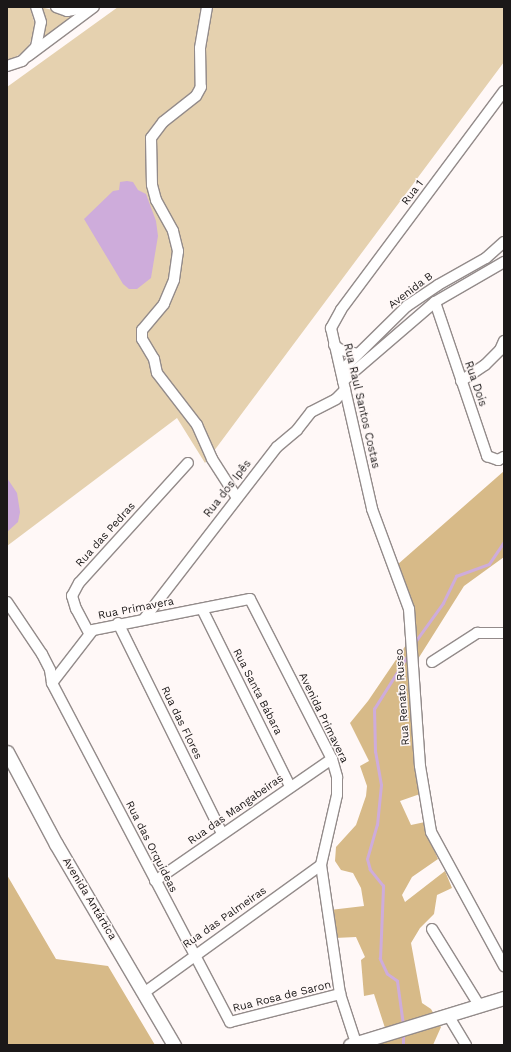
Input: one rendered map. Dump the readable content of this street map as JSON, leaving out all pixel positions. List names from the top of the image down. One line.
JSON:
{"streets":{"main road":["Avenida Antártica"],"street":["Rua 1","Avenida B","Rua Dois","Rua Raul Santos Costas","Rua dos Ipês","Rua das Pedras","Rua Primavera","Rua Santa Bábara","Rua Renato Russo","Avenida Primavera","Rua das Flores","Rua das Mangabeiras","Rua das Orquídeas","Rua das Palmeiras","Rua Rosa de Saron"]},"crossings":[["Rua 1","Rua Raul Santos Costas"],["Avenida B","Rua Raul Santos Costas"],["Avenida B","Rua dos Ipês"],["Rua Raul Santos Costas","Rua dos Ipês"],["Rua Raul Santos Costas","Rua Renato Russo"],["Rua dos Ipês","Rua Primavera"],["Rua das Pedras","Rua Primavera"],["Rua Primavera","Rua Santa Bábara"],["Rua Primavera","Avenida Primavera"],["Rua Primavera","Rua das Flores"],["Rua Primavera","Rua das Orquídeas"],["Rua Santa Bábara","Rua das Mangabeiras"],["Avenida Primavera","Rua das Mangabeiras"],["Avenida Primavera","Rua das Palmeiras"],["Avenida Primavera","Rua Rosa de Saron"],["Rua das Flores","Rua das Mangabeiras"],["Rua das Mangabeiras","Rua das Orquídeas"],["Rua das Orquídeas","Rua das Palmeiras"],["Rua das Orquídeas","Rua Rosa de Saron"],["Avenida Antártica","Rua das Palmeiras"]]}
